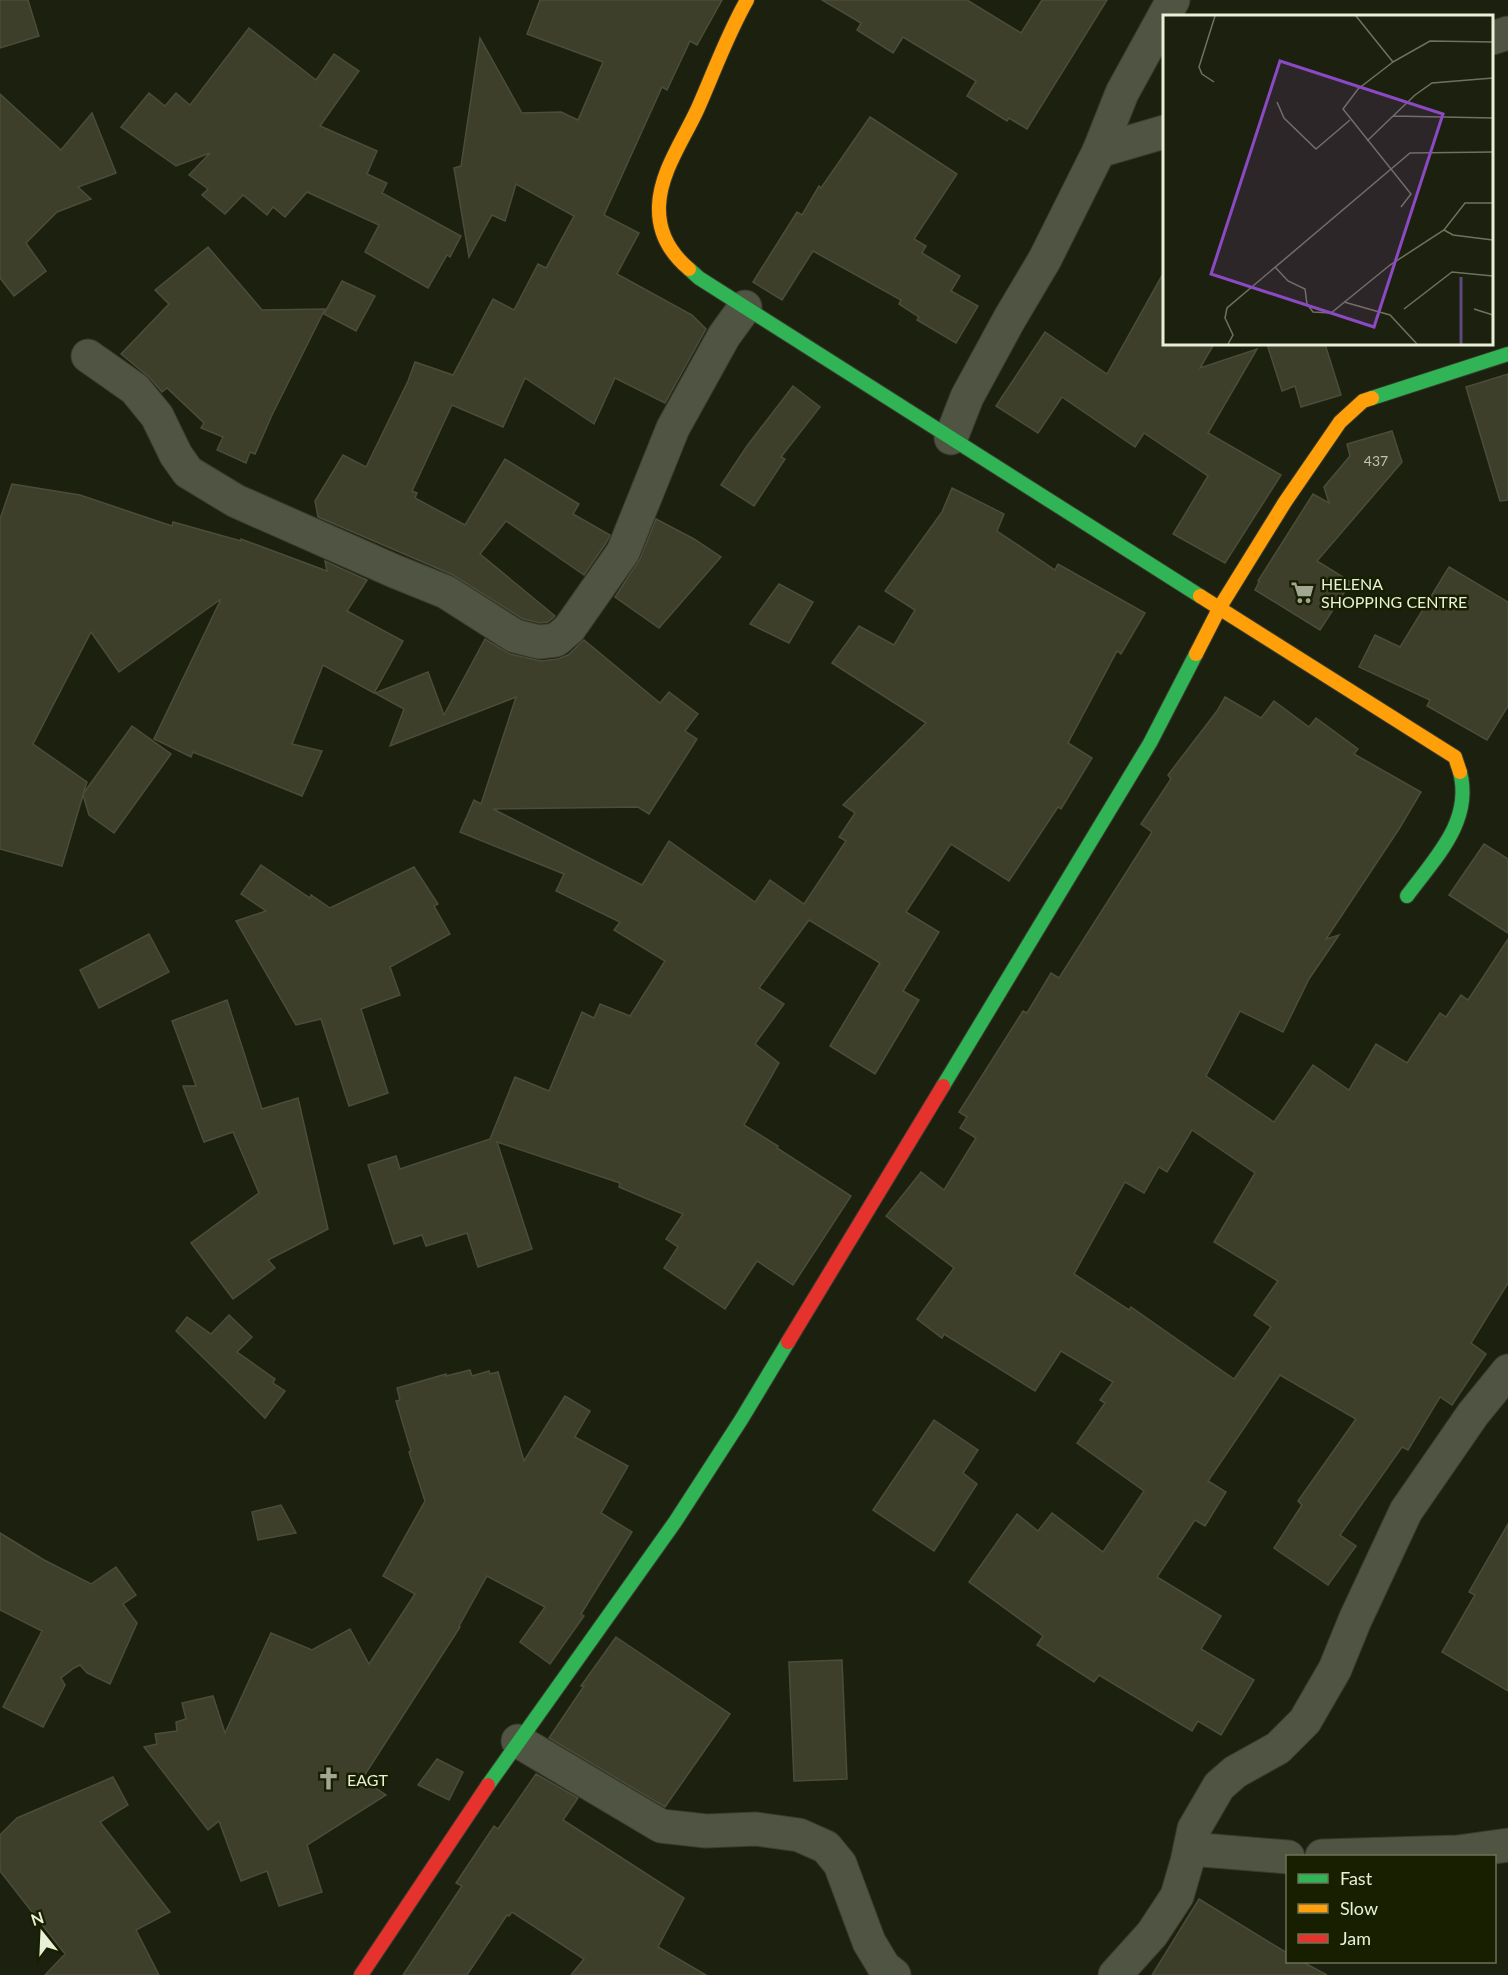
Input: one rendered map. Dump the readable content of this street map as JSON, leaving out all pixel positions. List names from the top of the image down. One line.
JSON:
{"places":{"supermarket":["HELENA SHOPPING CENTRE"],"church":["EAGT"]},"house_numbers":["437"],"legend":["Fast","Slow","Jam"],"north":"top"}
